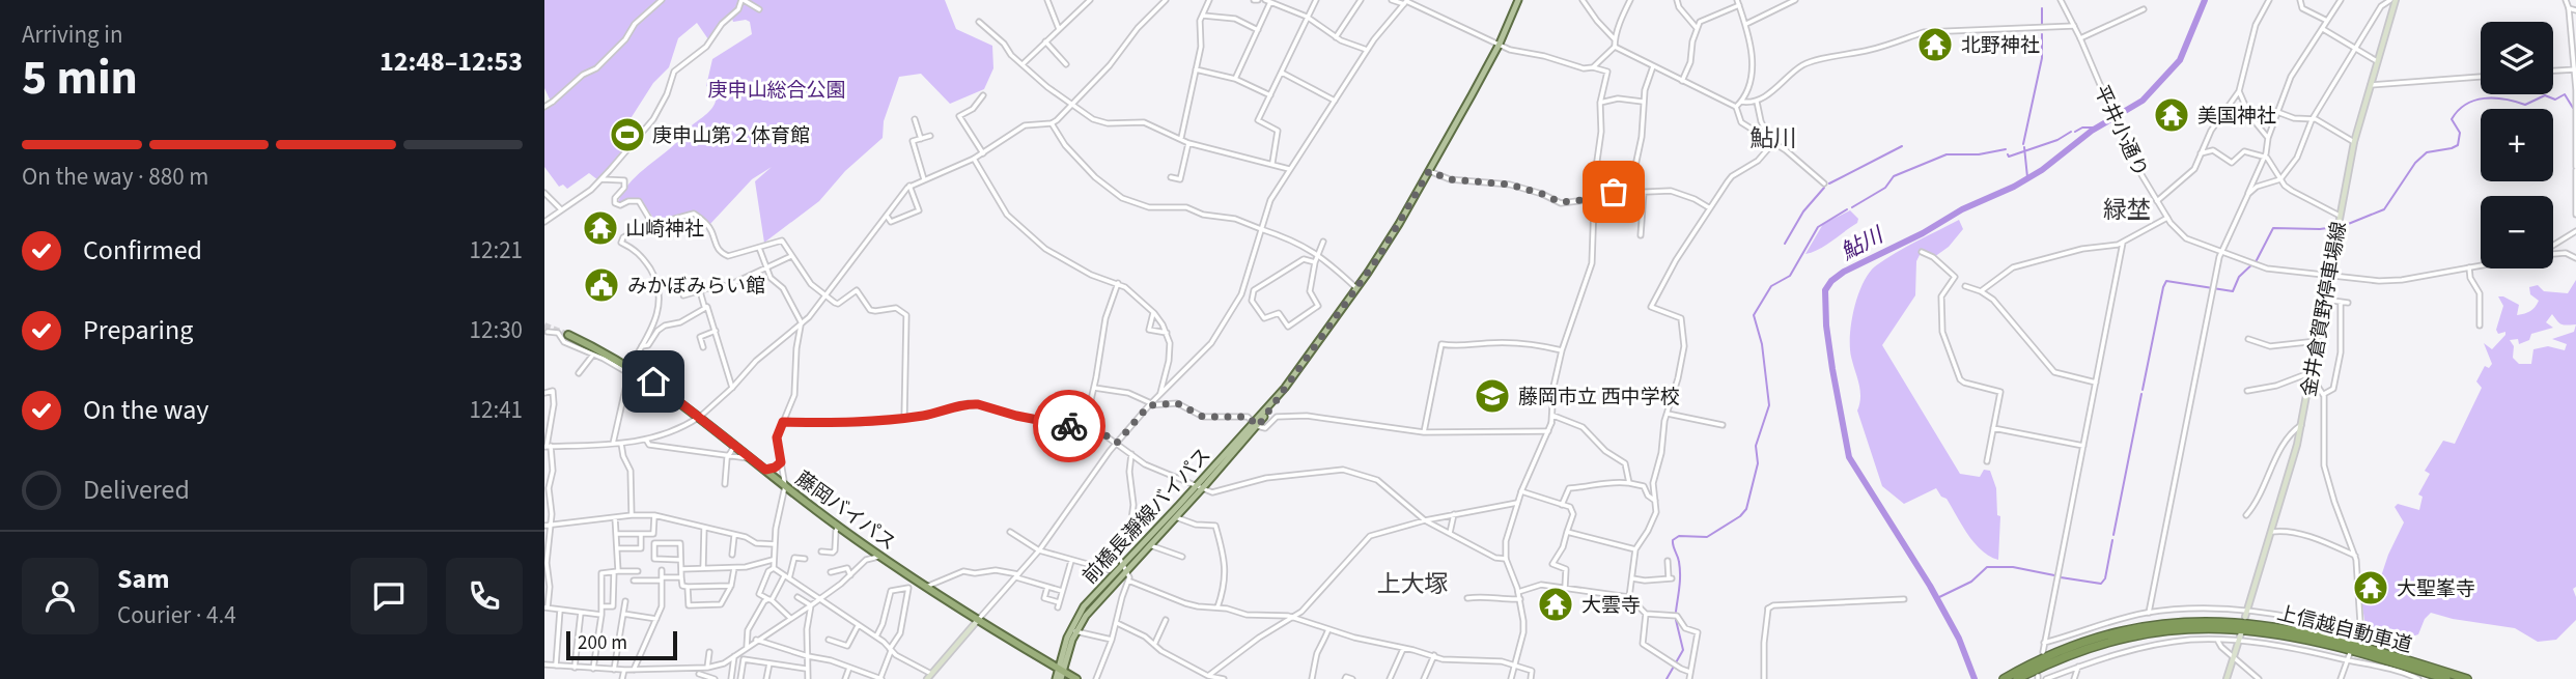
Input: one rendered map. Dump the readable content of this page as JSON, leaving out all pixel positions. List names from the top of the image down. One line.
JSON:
{"streets":{"highway":["藤岡バイパス","上信越自動車道"],"main road":["金井倉賀野停車場線","前橋長瀞線バイパス"],"street":["平井小通り"]},"crossings":[["平井小通り","金井倉賀野停車場線"],["藤岡バイパス","前橋長瀞線バイパス"]],"districts":["鮎川","緑埜","上大塚"],"water":["鮎川"],"parks":["庚申山総合公園"],"places":{"temple":["北野神社","美国神社","山崎神社","大聖峯寺","大雲寺"],"sports":["庚申山第２体育館"],"public building":["みかぼみらい館"],"school or university":["藤岡市立 西中学校"]},"scale_bar":"200 m","page":{"heading":["5 min","Arriving in","12:48–12:53"],"panel":["Sam","Courier · 4.4"],"map_buttons":["+","−"],"bar":"On the way · 880 m","list":[["Confirmed","12:21"],["Preparing","12:30"],["On the way","12:41"],"Delivered"],"scale":"200 m"}}
